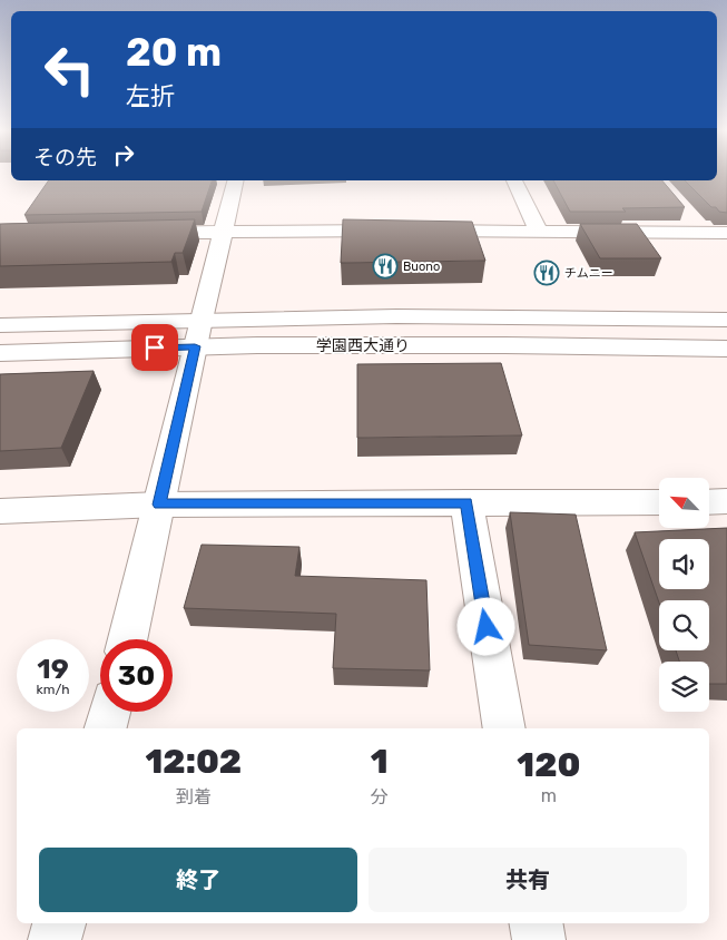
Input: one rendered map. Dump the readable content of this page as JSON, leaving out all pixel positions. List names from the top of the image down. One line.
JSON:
{"streets":{"street":["学園西大通り"]},"places":{"restaurant":["Buono","チムニー"]},"north":"top left","page":{"turn":["20 m","左折"],"then":"その先","speed":"19 km/h","limit":"30","eta":["12:02","到着","1","分","120","m"],"buttons":["終了","共有"]}}
